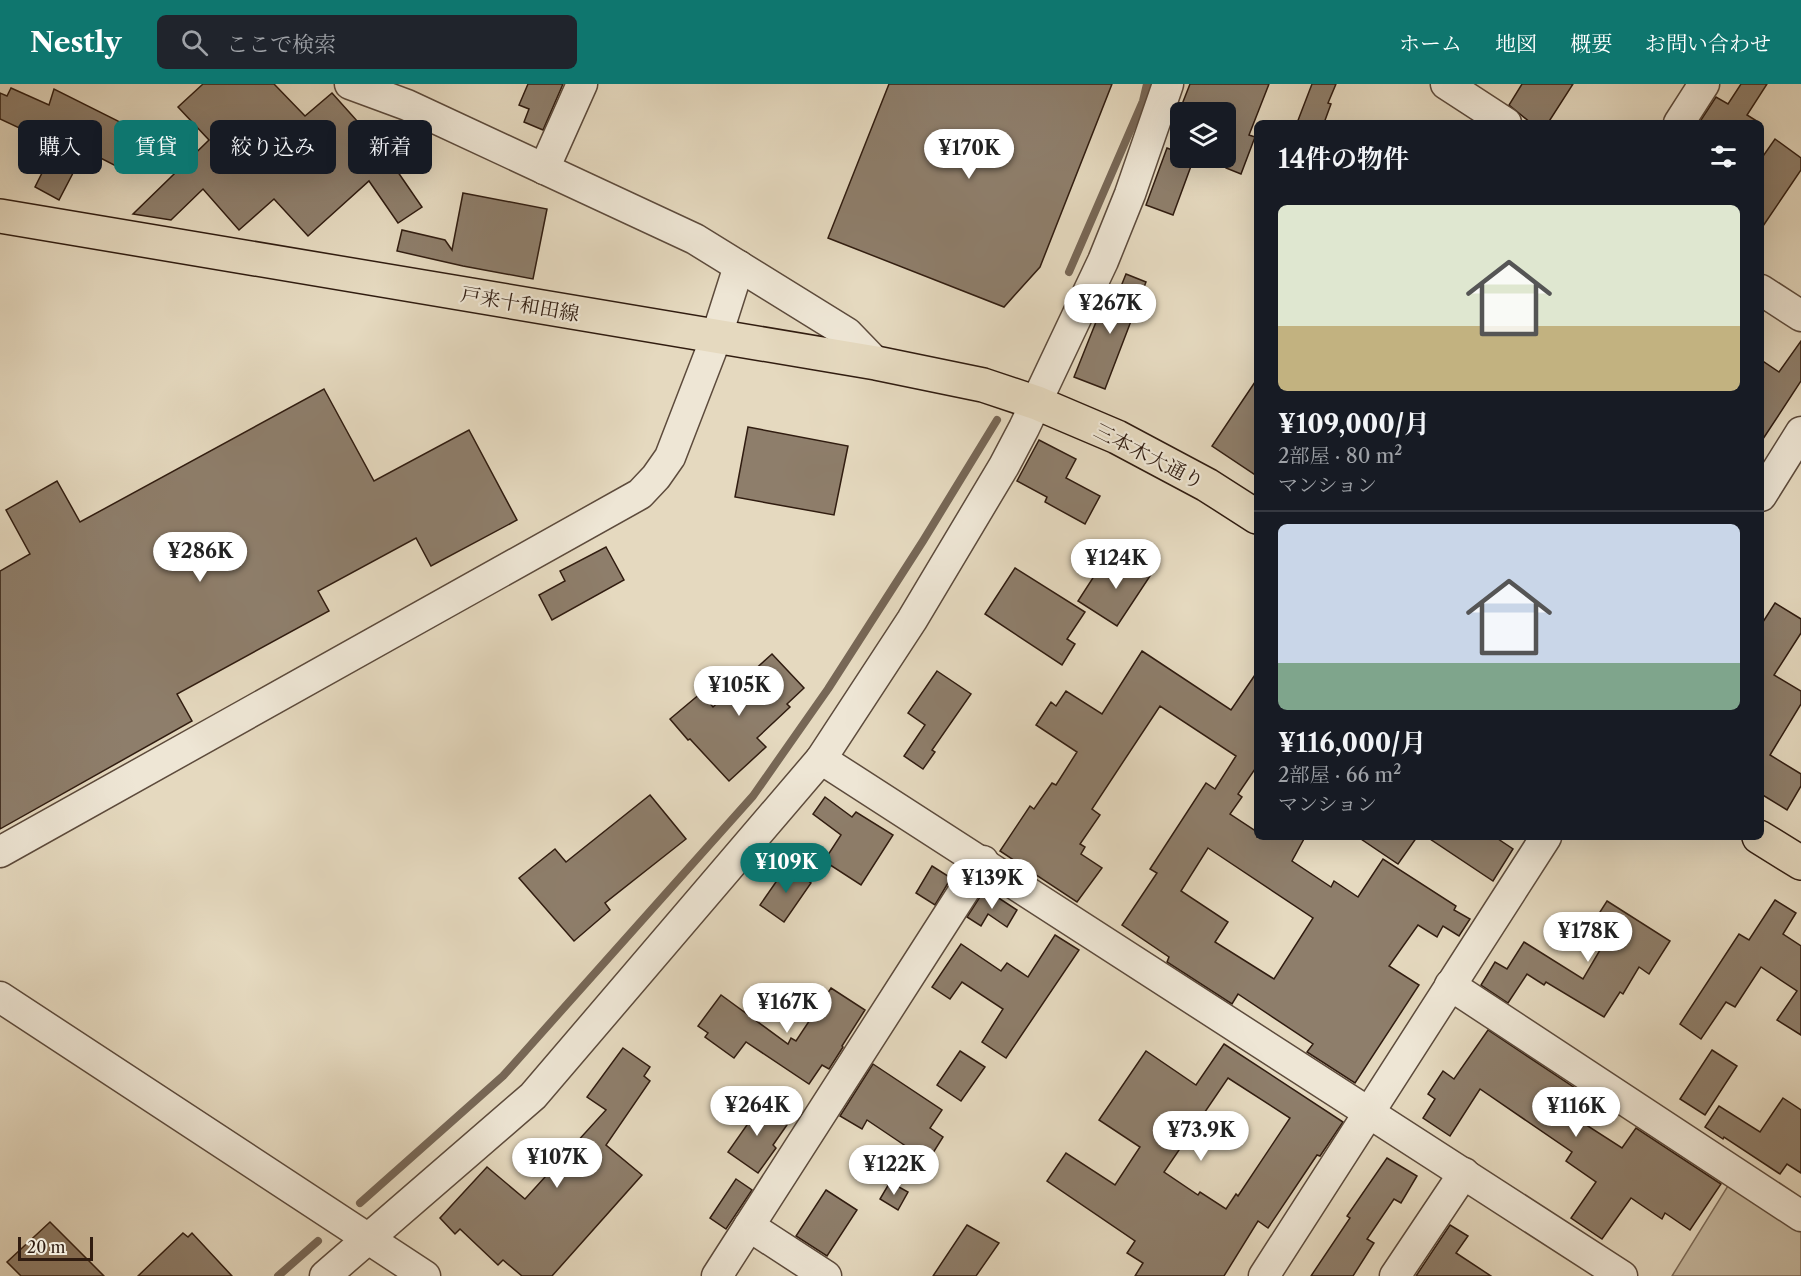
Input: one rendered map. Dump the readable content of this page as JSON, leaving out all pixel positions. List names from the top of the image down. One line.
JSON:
{"streets":{"main road":["戸来十和田線","三本木大通り"]},"crossings":[["戸来十和田線","三本木大通り"]],"scale_bar":"20 m","page":{"header":"Nestly","search":"ここで検索","nav":["ホーム","地図","概要","お問い合わせ"],"chip":["購入","賃貸","絞り込み","新着"],"heading":"14件の物件","price":["¥170K","¥267K","¥286K","¥124K","¥105K","¥109K","¥139K","¥178K","¥167K","¥264K","¥116K","¥73.9K","¥107K","¥122K"],"list":[{"name":"¥109,000/月","note":"2部屋 · 80 m² · マンション"},{"name":"¥116,000/月","note":"2部屋 · 66 m² · マンション"}],"scale":"20 m"}}
